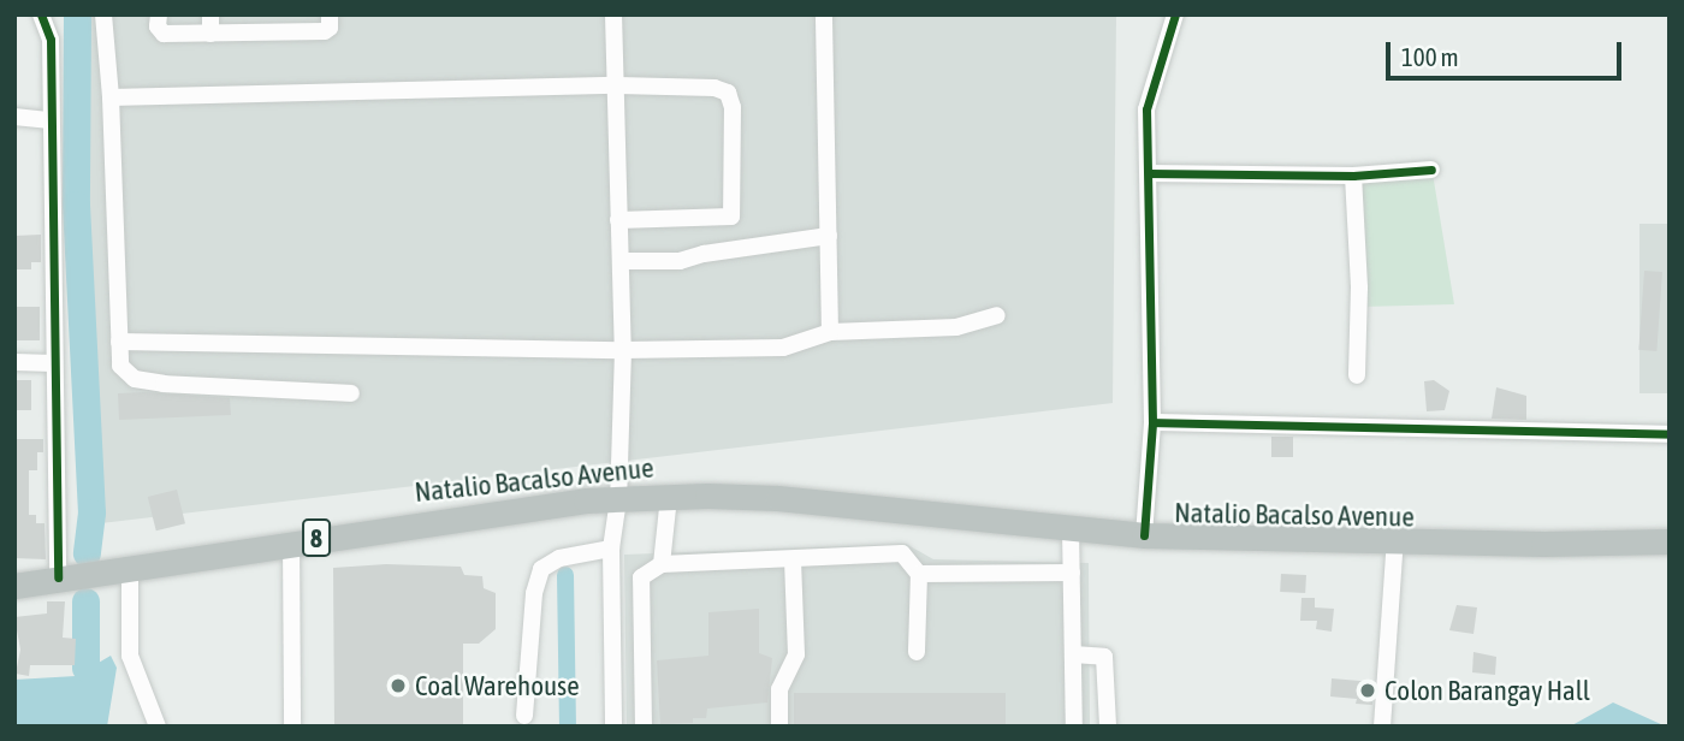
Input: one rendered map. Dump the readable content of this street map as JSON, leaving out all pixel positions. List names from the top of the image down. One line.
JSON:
{"streets":{"highway":["Natalio Bacalso Avenue","8"]},"places":["Coal Warehouse","Colon Barangay Hall"],"scale_bar":"100 m"}
